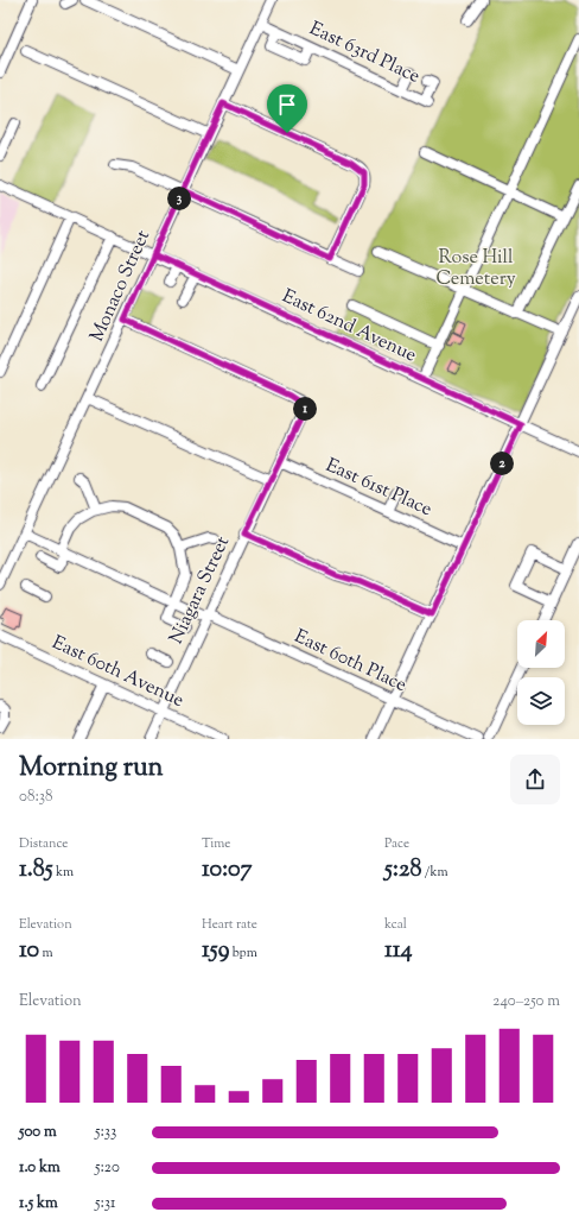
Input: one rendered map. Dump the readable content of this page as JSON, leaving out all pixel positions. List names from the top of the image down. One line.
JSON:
{"streets":{"street":["East 63rd Place","Monaco Street","East 62nd Avenue","East 61st Place","Niagara Street","East 60th Place","East 60th Avenue"]},"crossings":[["East 63rd Place","Monaco Street"],["Monaco Street","East 62nd Avenue"],["Monaco Street","Niagara Street"],["Monaco Street","East 60th Place"],["East 61st Place","Niagara Street"],["Niagara Street","East 60th Place"],["Niagara Street","East 60th Avenue"]],"parks":["Rose Hill Cemetery"],"north":"top right","page":{"pins":["3","1","2"],"heading":["Morning run","08:38"],"stats":[["Distance","1.85 km"],["Time","10:07"],["Pace","5:28 /km"],["Elevation","10 m"],["Heart rate","159 bpm"],["kcal","114"]],"chart":["Elevation","240–250 m"],"list":[{"name":"500 m","note":"5:33"},{"name":"1.0 km","note":"5:20"},{"name":"1.5 km","note":"5:31"}]}}
